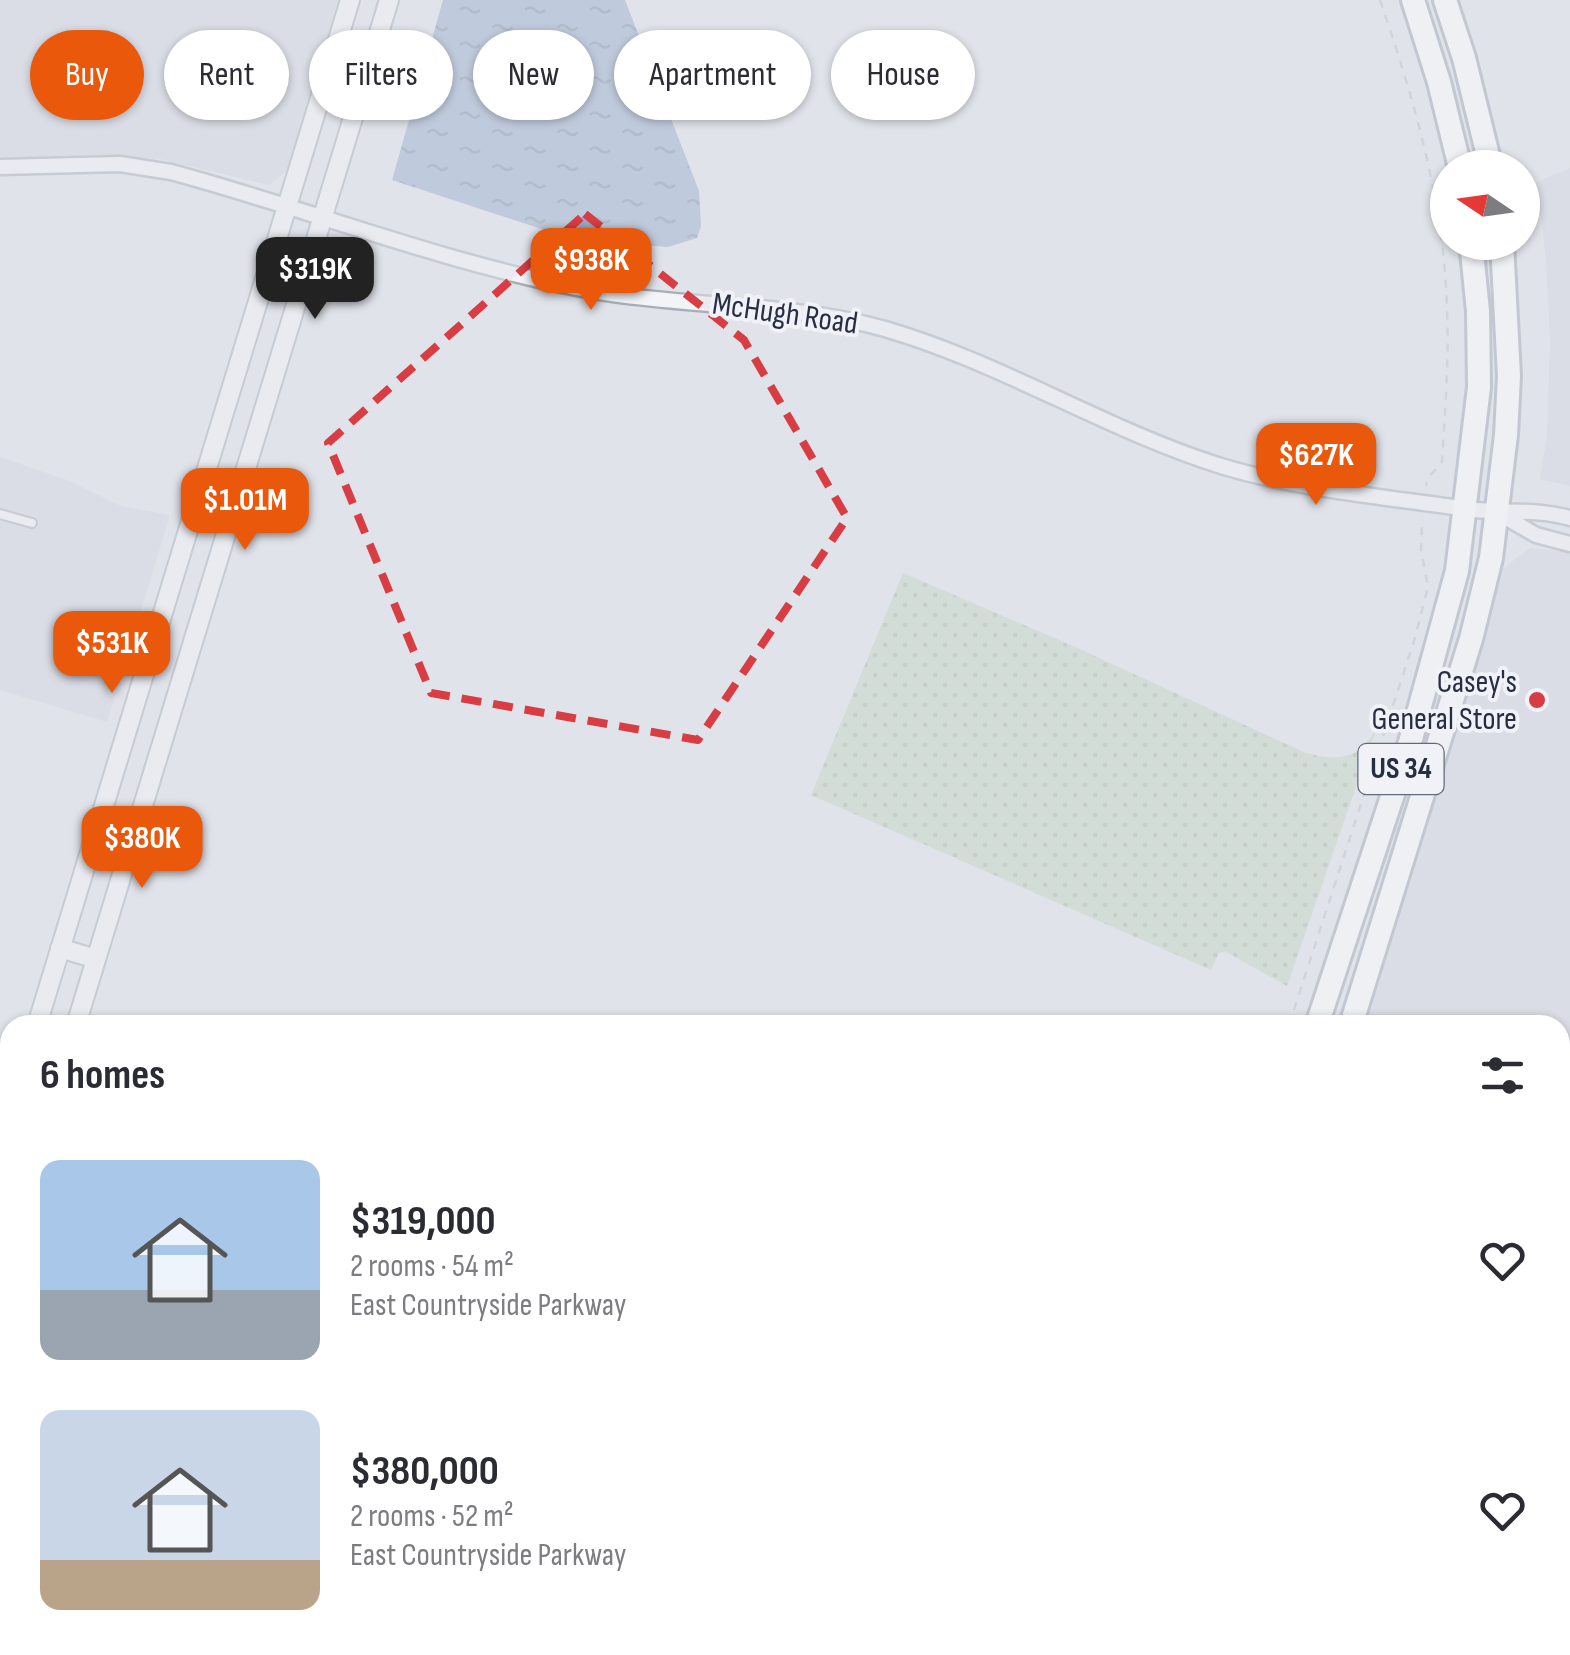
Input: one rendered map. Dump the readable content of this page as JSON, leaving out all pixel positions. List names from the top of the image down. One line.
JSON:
{"streets":{"main road":["US 34"],"street":["McHugh Road"]},"crossings":[["McHugh Road","US 34"]],"places":["Casey's General Store"],"north":"left","page":{"chip":["Buy","Rent","Filters","New","Apartment","House"],"price":["$938K","$319K","$627K","$1.01M","$531K","$380K"],"heading":"6 homes","list":[{"name":"$319,000","note":"2 rooms · 54 m² · East Countryside Parkway"},{"name":"$380,000","note":"2 rooms · 52 m² · East Countryside Parkway"}]}}
